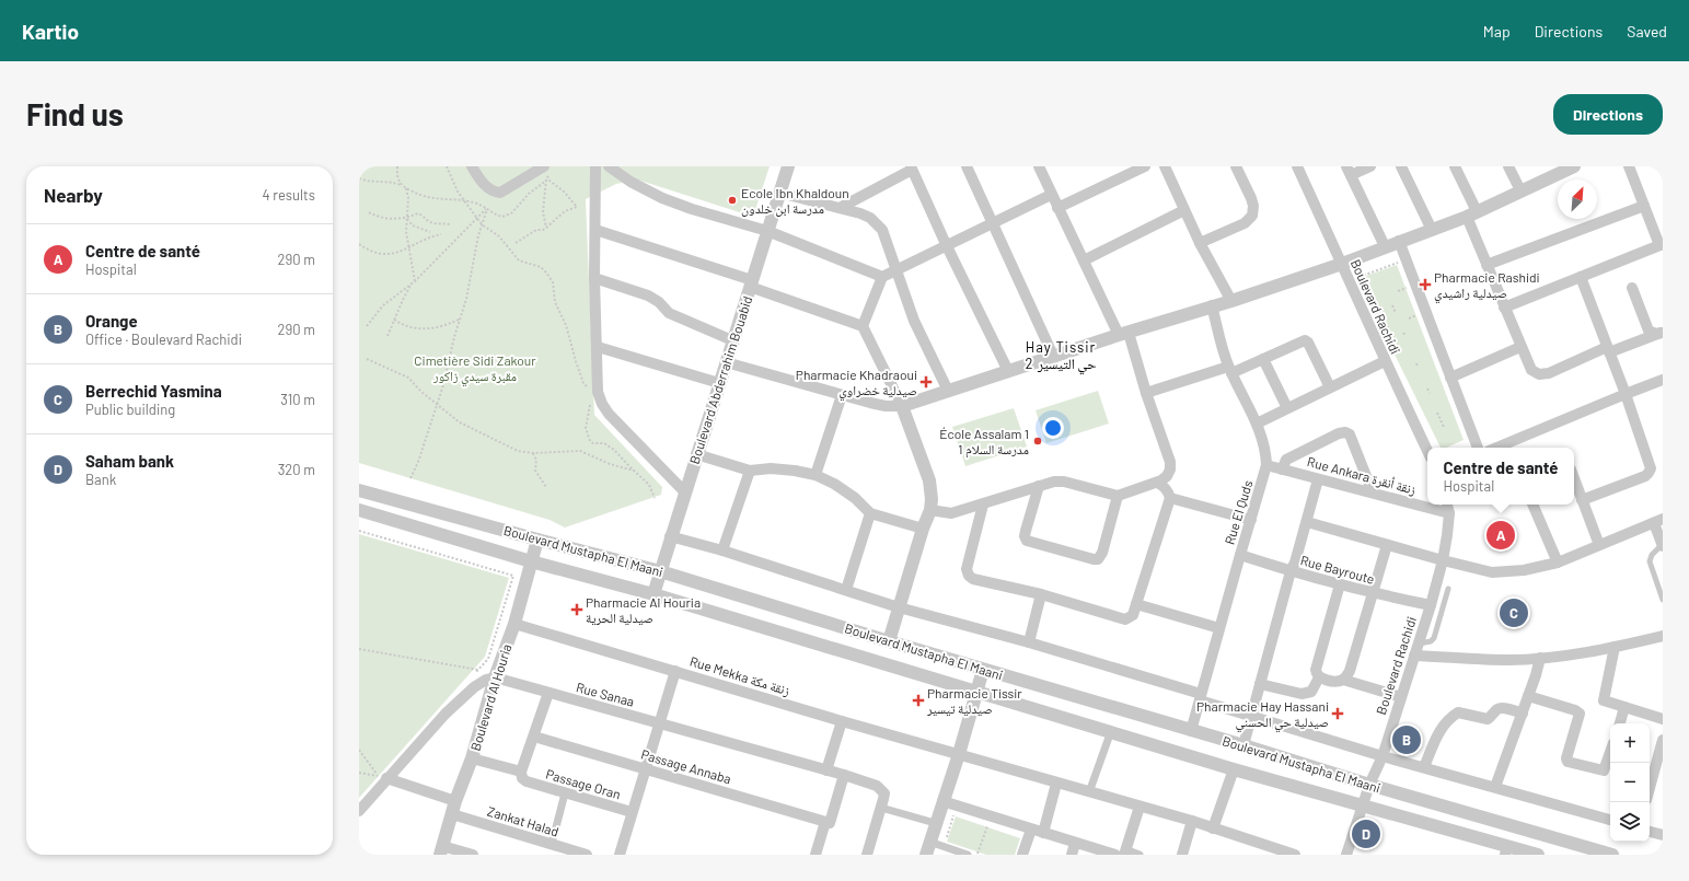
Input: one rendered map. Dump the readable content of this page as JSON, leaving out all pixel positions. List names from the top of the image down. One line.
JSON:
{"streets":{"street":["Boulevard Rachidi","Boulevard Abderrahim Bouabid","Rue Ankara زنقة أنقرة","Rue El Quds","Boulevard Mustapha El Maani","Rue Bayroute","Rue Mekka زنقة مكة","Rue Sanaa","Boulevard Al Houria","Passage Annaba","Passage Oran","Zankat Halad"]},"crossings":[["Boulevard Rachidi","Rue Ankara زنقة أنقرة"],["Boulevard Rachidi","Boulevard Mustapha El Maani"],["Boulevard Rachidi","Rue Bayroute"],["Boulevard Abderrahim Bouabid","Boulevard Mustapha El Maani"],["Rue Ankara زنقة أنقرة","Rue El Quds"],["Rue El Quds","Boulevard Mustapha El Maani"],["Rue El Quds","Rue Bayroute"],["Boulevard Mustapha El Maani","Boulevard Al Houria"],["Rue Mekka زنقة مكة","Boulevard Al Houria"],["Rue Sanaa","Boulevard Al Houria"],["Boulevard Al Houria","Zankat Halad"]],"districts":["Hay Tissir 2 حي التيسير"],"parks":["Cimetière Sidi Zakour مقبرة سيدي زاكور"],"places":{"other":["Ecole Ibn Khaldoun مدرسة ابن خلدون","École Assalam 1 مدرسة السلام 1"],"health":["Pharmacie Rashidi صيدلية راشيدي","Pharmacie Khadraoui صيدلية خضراوي","Pharmacie Al Houria صيدلية الحرية","Pharmacie Tissir صيدلية تيسير","Pharmacie Hay Hassani صيدلية حي الحسني"]},"north":"top right","page":{"header":"Kartio","nav":["Map","Directions","Saved"],"buttons":"Directions","title":"Find us","heading":["Nearby","4 results"],"list":[{"mark":"A","name":"Centre de santé","note":"Hospital","value":"290 m"},{"mark":"B","name":"Orange","note":"Office · Boulevard Rachidi","value":"290 m"},{"mark":"C","name":"Berrechid Yasmina","note":"Public building","value":"310 m"},{"mark":"D","name":"Saham bank","note":"Bank","value":"320 m"}],"popup":["Centre de santé","Hospital"],"pins":["A","C","B","D"],"map_buttons":["+","−"]}}
